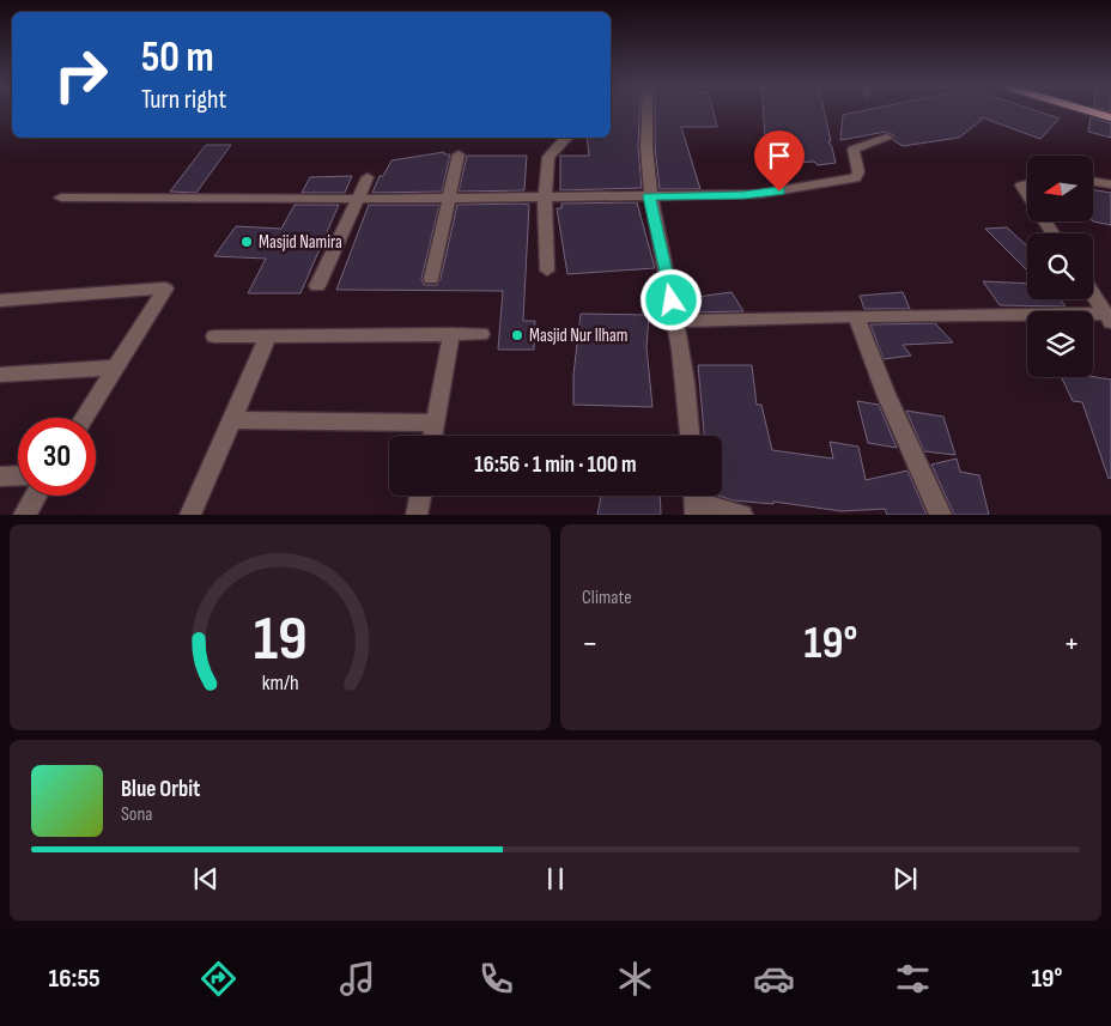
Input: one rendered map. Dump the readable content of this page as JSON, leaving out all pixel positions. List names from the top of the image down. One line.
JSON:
{"places":["Masjid Namira","Masjid Nur Ilham"],"north":"left","page":{"turn":["50 m","Turn right"],"limit":"30","trip":"16:56 · 1 min · 100 m","tile":"Climate","heat":["−","19°","+"],"song":["Blue Orbit","Sona"],"tabs":["16:55","19°"],"gauge":["19","km/h"]}}
